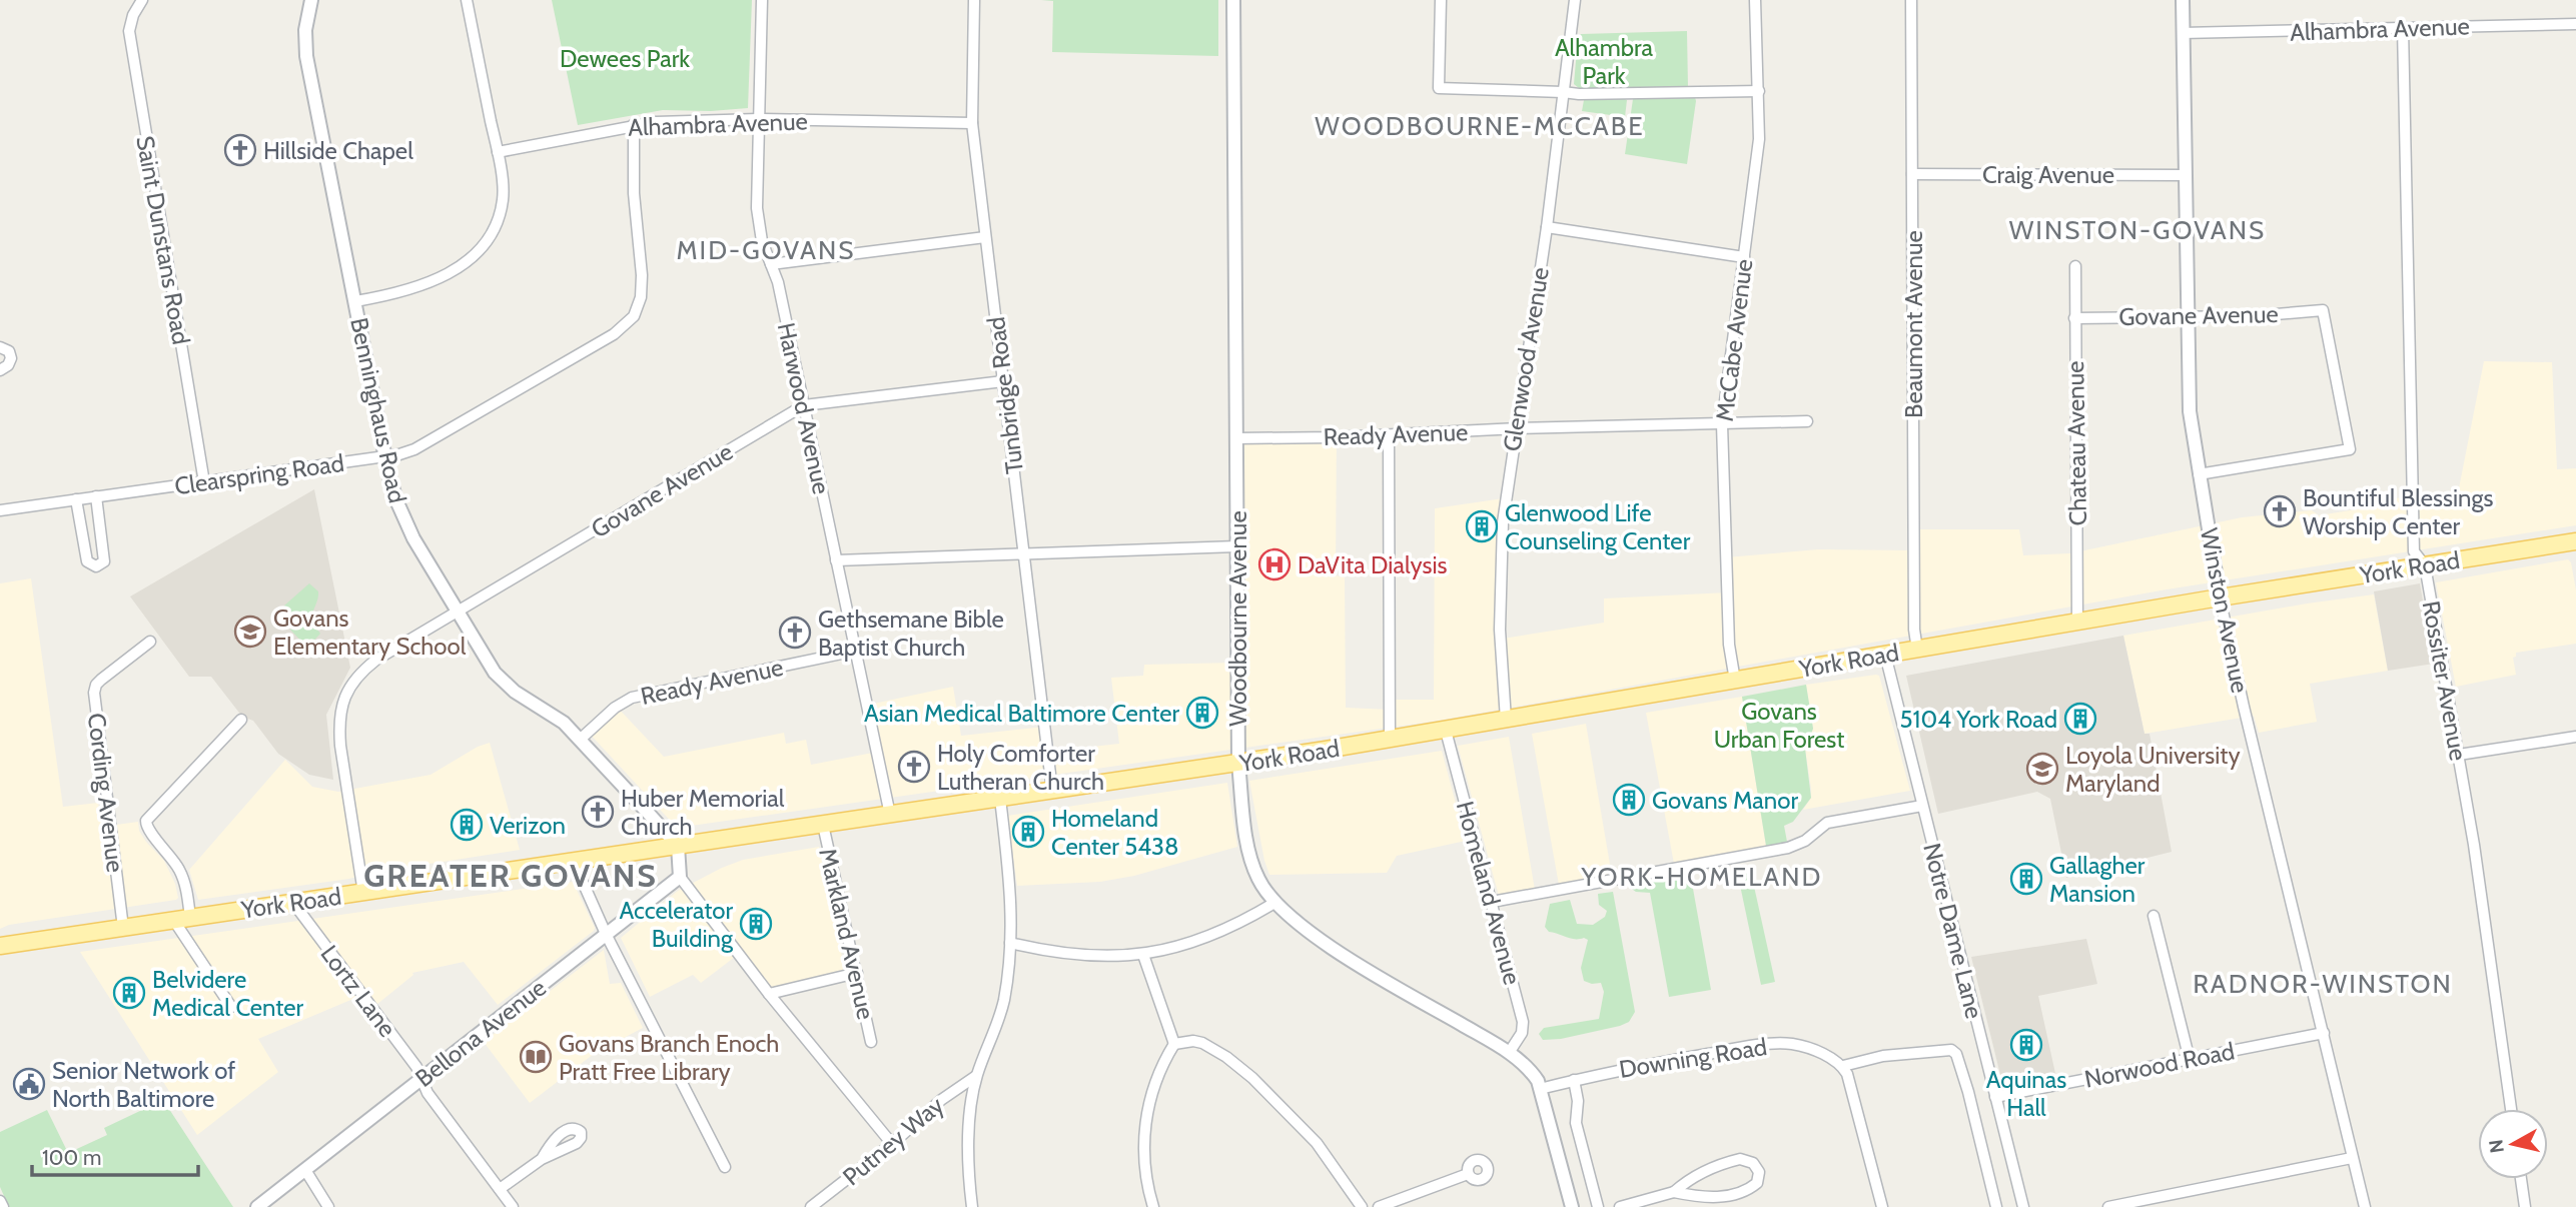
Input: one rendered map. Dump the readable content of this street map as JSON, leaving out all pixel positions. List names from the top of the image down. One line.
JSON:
{"streets":{"main road":["York Road"],"street":["Alhambra Avenue","Craig Avenue","Saint Dunstans Road","Govane Avenue","Beaumont Avenue","McCabe Avenue","Glenwood Avenue","Tunbridge Road","Harwood Avenue","Benninghaus Road","Ready Avenue","Chateau Avenue","Clearspring Road","Winston Avenue","Woodbourne Avenue","Rossiter Avenue","Cording Avenue","Homeland Avenue","Notre Dame Lane","Markland Avenue","Lortz Lane","Bellona Avenue","Downing Road","Norwood Road","Putney Way"]},"crossings":[["Alhambra Avenue","Tunbridge Road"],["Alhambra Avenue","Harwood Avenue"],["Alhambra Avenue","Clearspring Road"],["Alhambra Avenue","Winston Avenue"],["Alhambra Avenue","Rossiter Avenue"],["Craig Avenue","Beaumont Avenue"],["Craig Avenue","Winston Avenue"],["Saint Dunstans Road","Clearspring Road"],["Govane Avenue","Tunbridge Road"],["Govane Avenue","Harwood Avenue"],["Govane Avenue","Benninghaus Road"],["Govane Avenue","Chateau Avenue"],["Govane Avenue","York Road"],["Govane Avenue","Winston Avenue"],["Beaumont Avenue","York Road"],["McCabe Avenue","Ready Avenue"],["McCabe Avenue","York Road"],["Glenwood Avenue","Ready Avenue"],["Glenwood Avenue","York Road"],["Tunbridge Road","York Road"],["Harwood Avenue","Ready Avenue"],["Harwood Avenue","York Road"],["Benninghaus Road","Ready Avenue"],["Benninghaus Road","Clearspring Road"],["Benninghaus Road","York Road"],["Ready Avenue","Woodbourne Avenue"],["Chateau Avenue","York Road"],["York Road","Winston Avenue"],["York Road","Woodbourne Avenue"],["York Road","Rossiter Avenue"],["York Road","Cording Avenue"],["York Road","Homeland Avenue"],["York Road","Notre Dame Lane"],["York Road","Markland Avenue"],["York Road","Lortz Lane"],["Winston Avenue","Norwood Road"],["Woodbourne Avenue","Homeland Avenue"],["Woodbourne Avenue","Downing Road"],["Notre Dame Lane","Norwood Road"],["Lortz Lane","Bellona Avenue"]],"districts":["WOODBOURNE-MCCABE","WINSTON-GOVANS","MID-GOVANS","GREATER GOVANS","YORK-HOMELAND","RADNOR-WINSTON"],"parks":["Alhambra Park","Dewees Park","Govans Urban Forest"],"places":{"church":["Hillside Chapel","Bountiful Blessings Worship Center","Gethsemane Bible Baptist Church","Holy Comforter Lutheran Church","Huber Memorial Church"],"building":["Glenwood Life Counseling Center","Asian Medical Baltimore Center","5104 York Road","Govans Manor","Verizon","Homeland Center 5438","Gallagher Mansion","Accelerator Building","Belvidere Medical Center","Aquinas Hall"],"hospital":["DaVita Dialysis"],"school or university":["Govans Elementary School","Loyola University Maryland"],"library":["Govans Branch Enoch Pratt Free Library"],"public building":["Senior Network of North Baltimore"]},"scale_bar":"100 m","north":"left"}
